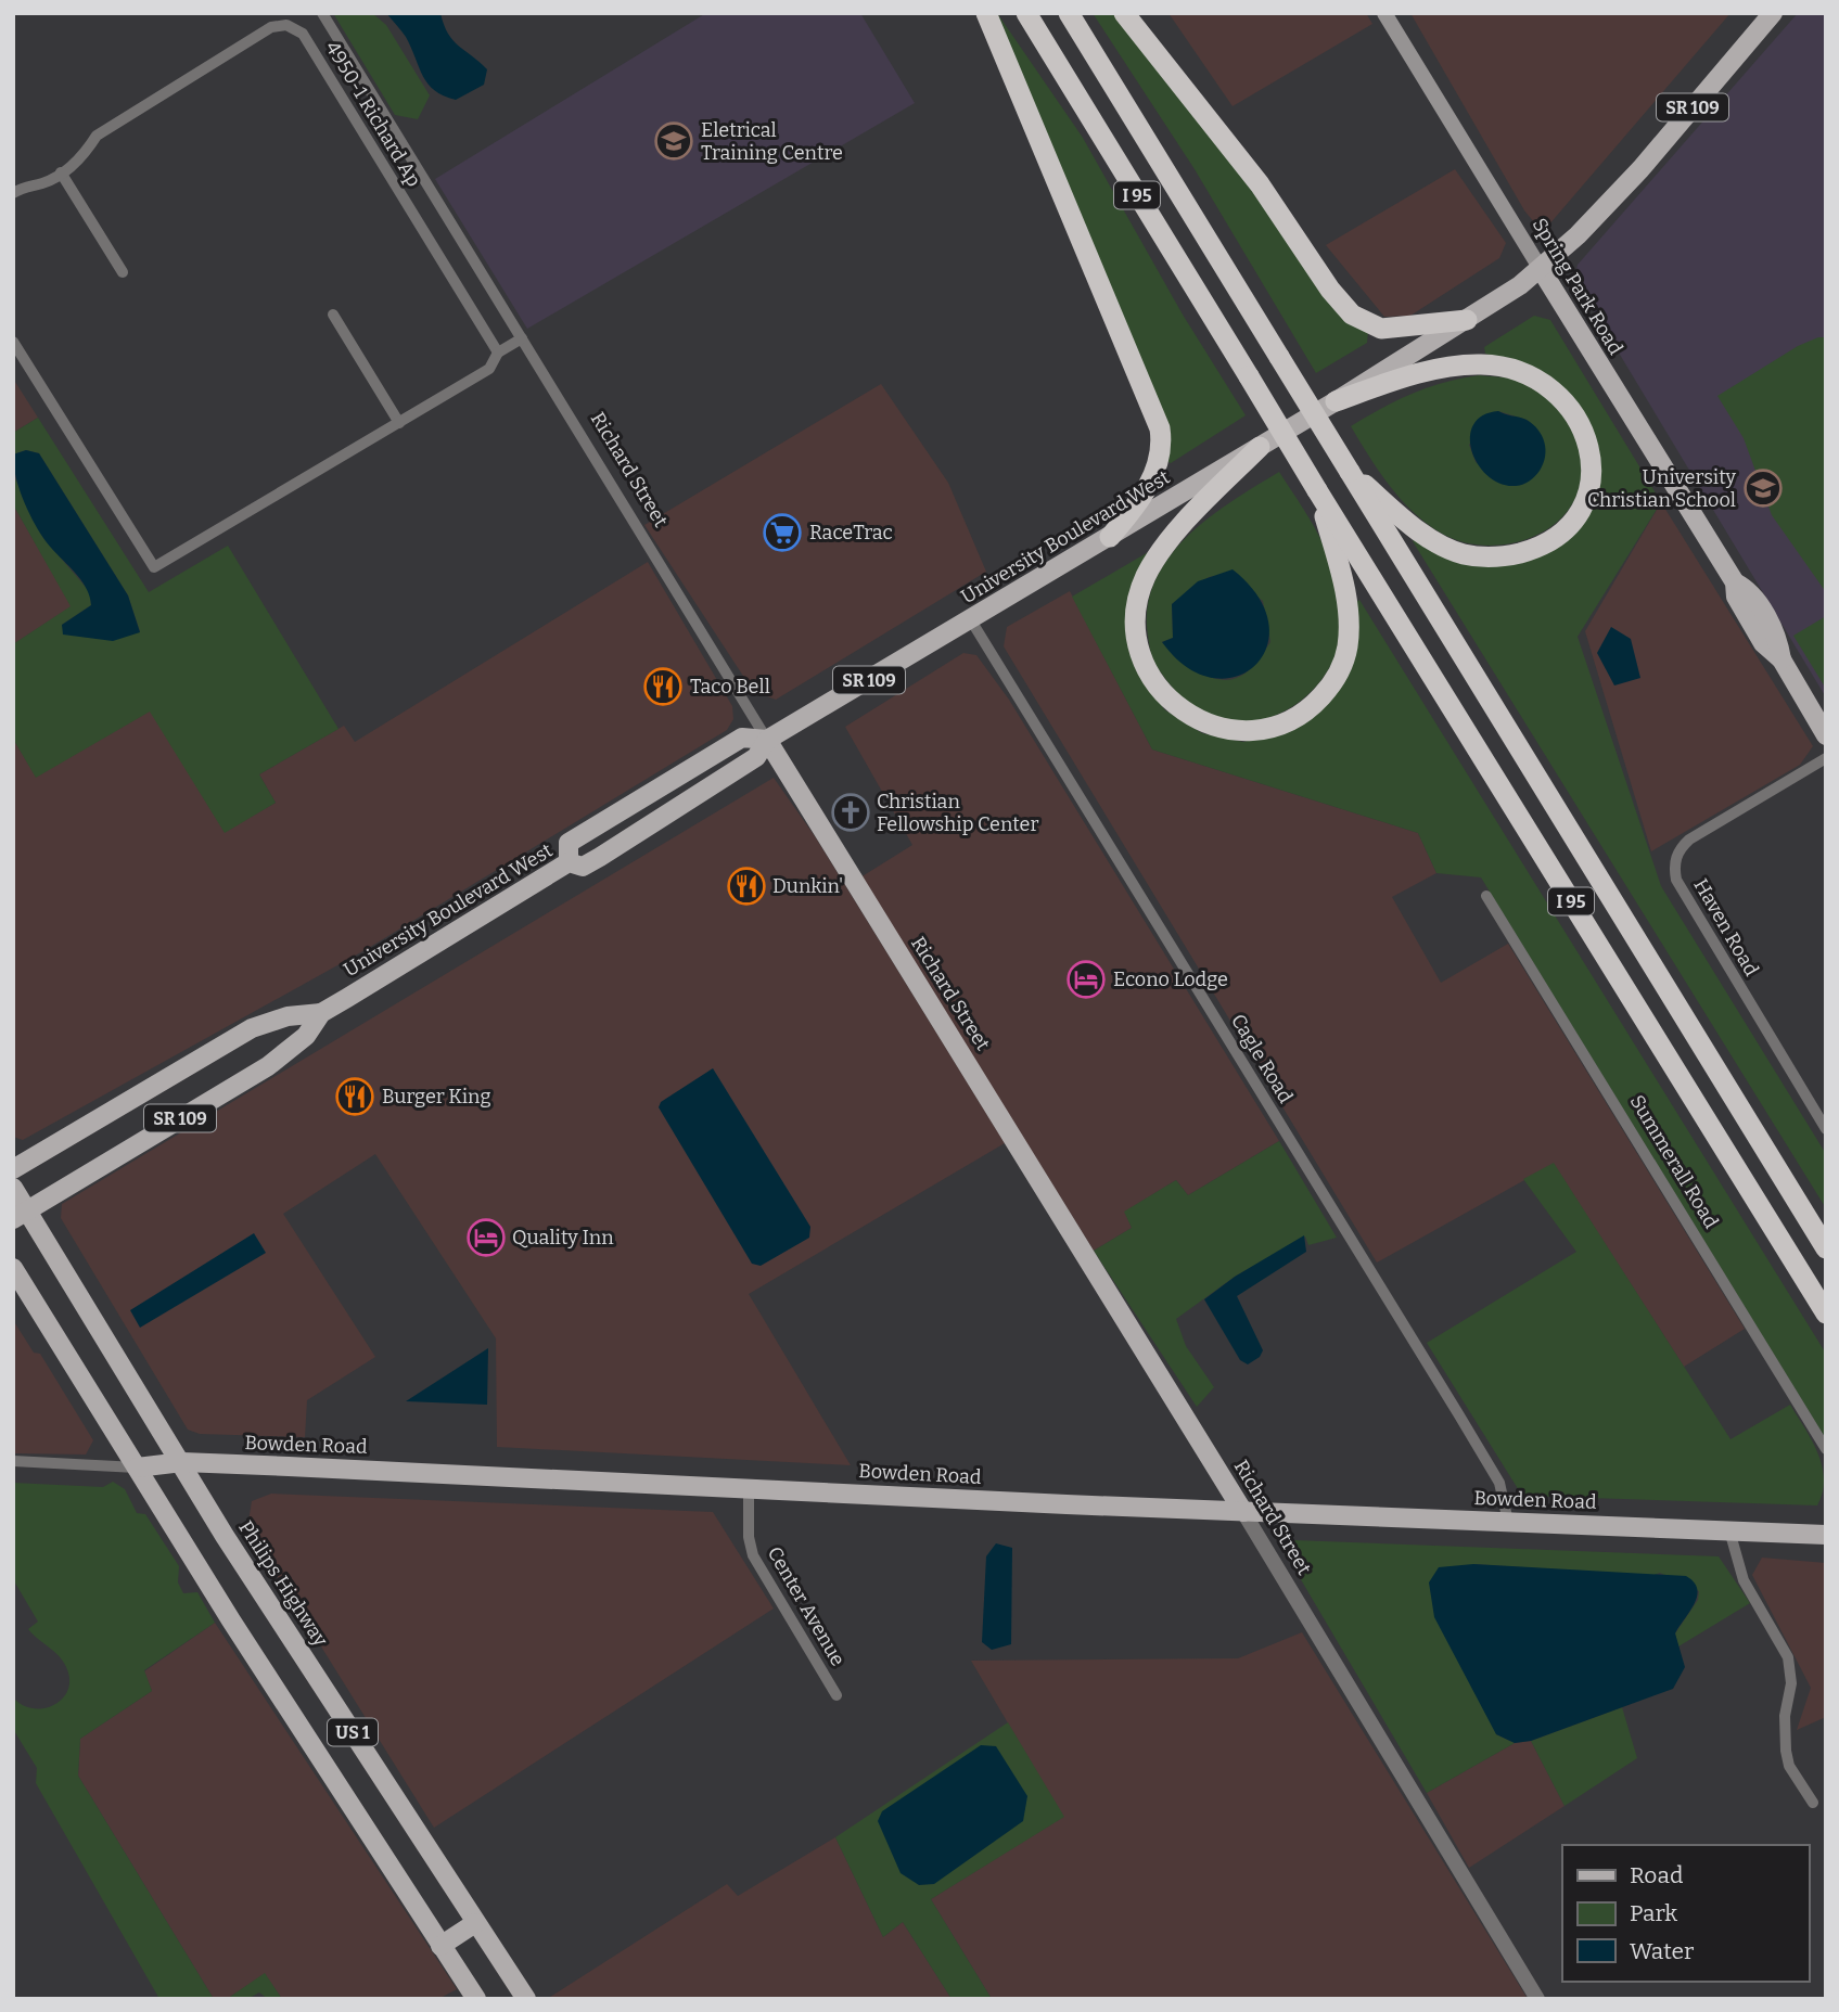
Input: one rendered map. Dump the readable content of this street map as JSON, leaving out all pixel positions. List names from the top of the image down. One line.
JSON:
{"streets":{"highway":["I 95"],"main road":["SR 109","Spring Park Road","Richard Street","University Boulevard West","Bowden Road","Philips Highway","US 1"],"street":["4950-1 Richard Ap","Haven Road","Cagle Road","Summerall Road","Center Avenue"]},"crossings":[["SR 109","Richard Street"],["SR 109","University Boulevard West"],["Spring Park Road","University Boulevard West"],["Richard Street","University Boulevard West"],["Richard Street","Bowden Road"],["University Boulevard West","Cagle Road"],["University Boulevard West","Philips Highway"],["Cagle Road","Bowden Road"],["Bowden Road","Philips Highway"],["Bowden Road","Center Avenue"],["Bowden Road","US 1"]],"places":{"school or university":["Eletrical Training Centre","University Christian School"],"supermarket":["RaceTrac"],"restaurant":["Taco Bell","Dunkin'","Burger King"],"church":["Christian Fellowship Center"],"hotel":["Econo Lodge","Quality Inn"]},"legend":["Road","Park","Water"]}
